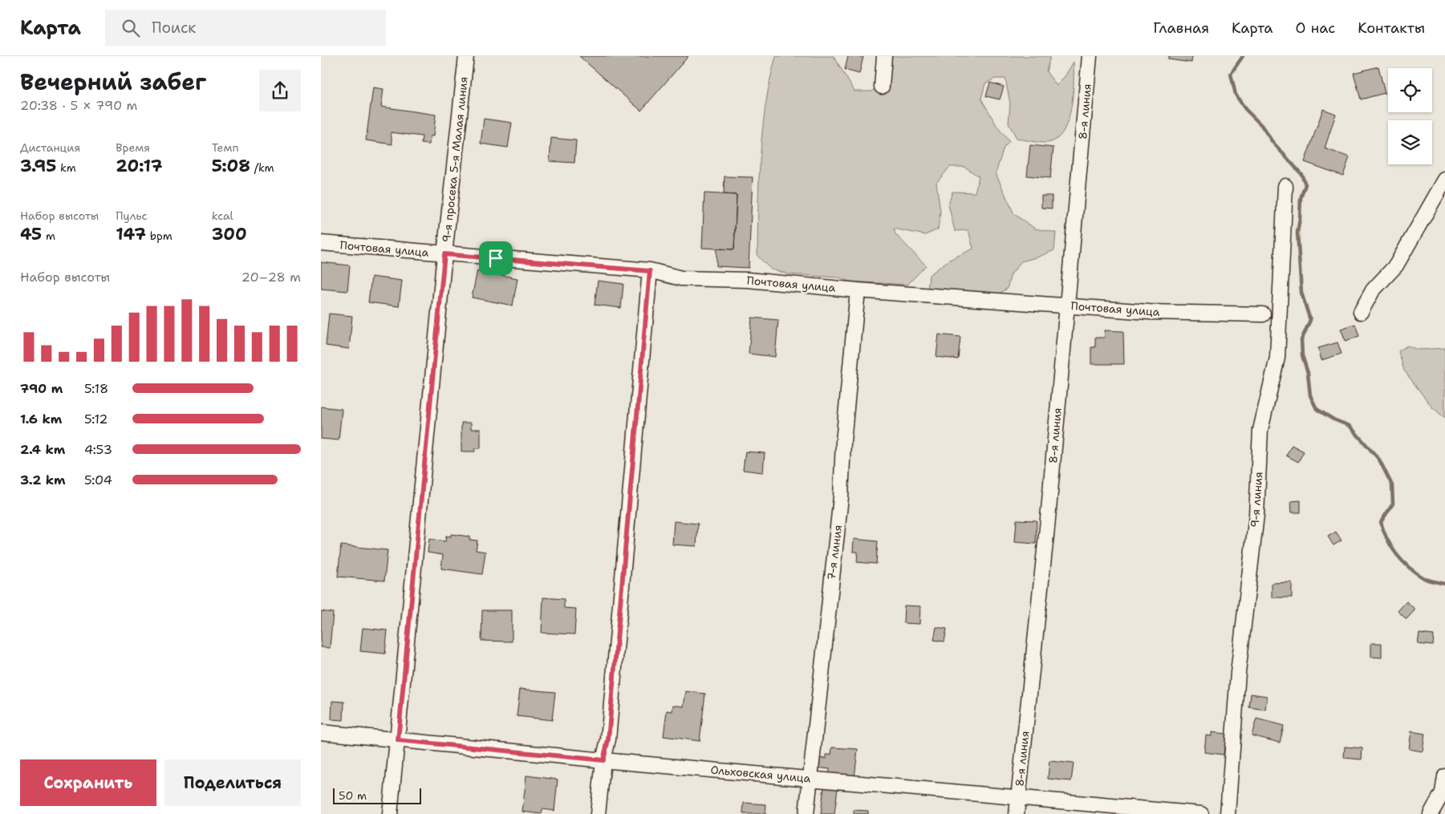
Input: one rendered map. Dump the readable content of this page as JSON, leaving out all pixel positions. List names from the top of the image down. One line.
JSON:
{"streets":{"street":["8-я линия","9-я просека 5-я Малая линия","Почтовая улица","9-я линия","7-я линия","Ольховская улица"]},"crossings":[["8-я линия","Почтовая улица"],["8-я линия","Ольховская улица"],["9-я просека 5-я Малая линия","Почтовая улица"],["9-я просека 5-я Малая линия","Ольховская улица"],["Почтовая улица","7-я линия"],["7-я линия","Ольховская улица"]],"scale_bar":"50 m","page":{"header":"Карта","search":"Поиск","nav":["Главная","Карта","О нас","Контакты"],"heading":["Вечерний забег","20:38 · 5 × 790 m"],"stats":[["Дистанция","3.95 km"],["Время","20:17"],["Темп","5:08 /km"],["Набор высоты","45 m"],["Пульс","147 bpm"],["kcal","300"]],"chart":["Набор высоты","20–28 m"],"list":[{"name":"790 m","note":"5:18"},{"name":"1.6 km","note":"5:12"},{"name":"2.4 km","note":"4:53"},{"name":"3.2 km","note":"5:04"}],"buttons":["Сохранить","Поделиться"],"scale":"50 m"}}
